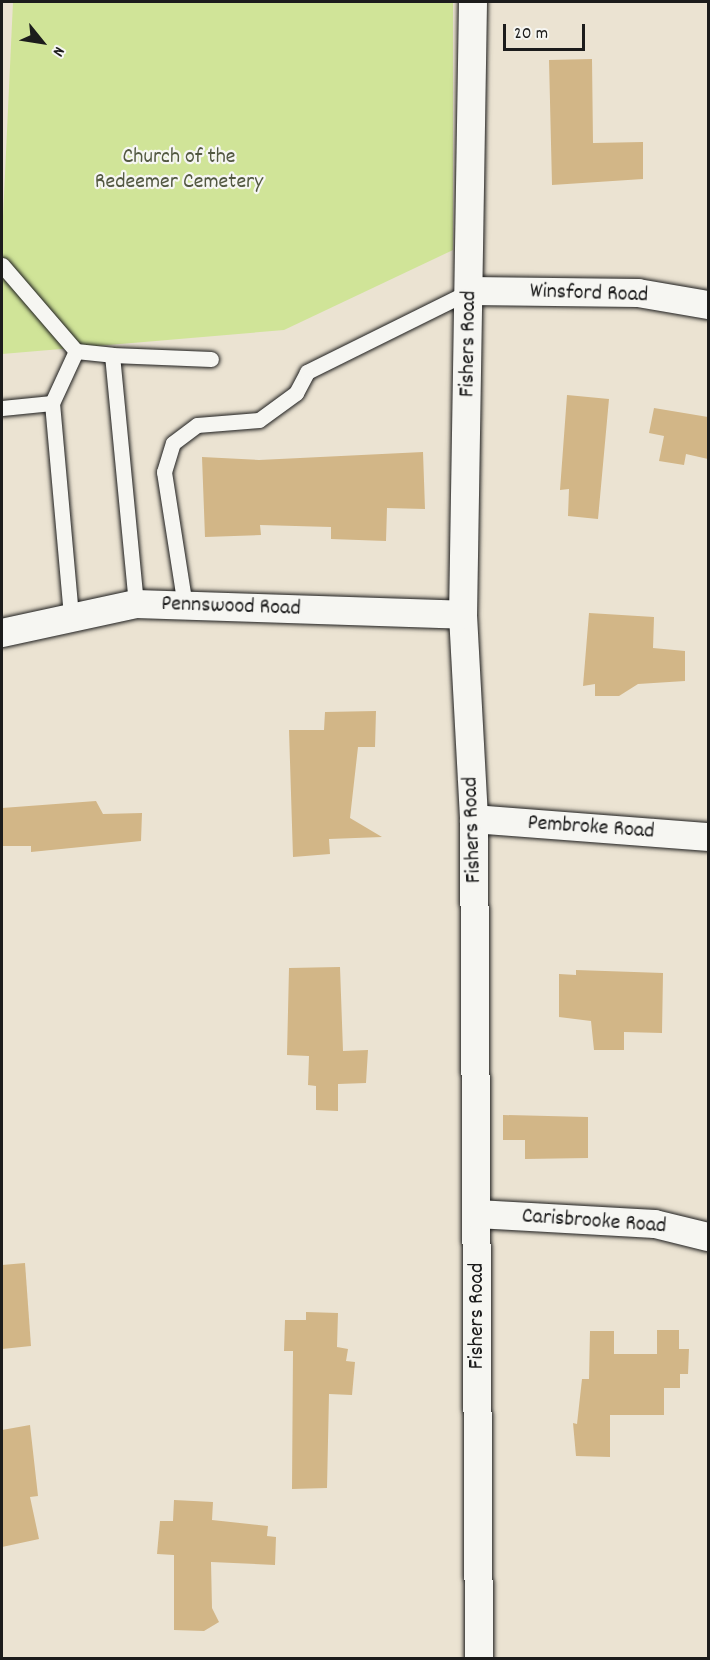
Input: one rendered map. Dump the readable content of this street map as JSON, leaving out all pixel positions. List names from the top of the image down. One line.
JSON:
{"streets":{"street":["Winsford Road","Fishers Road","Pennswood Road","Pembroke Road","Carisbrooke Road"]},"crossings":[["Winsford Road","Fishers Road"],["Fishers Road","Pennswood Road"],["Fishers Road","Pembroke Road"],["Fishers Road","Carisbrooke Road"]],"parks":["Church of the Redeemer Cemetery"],"scale_bar":"20 m","north":"bottom right"}
